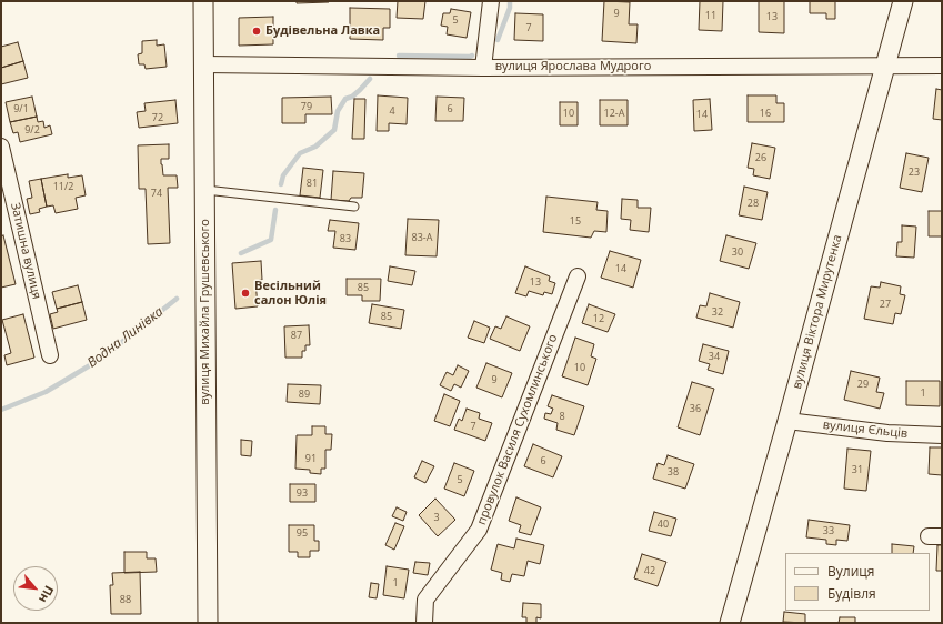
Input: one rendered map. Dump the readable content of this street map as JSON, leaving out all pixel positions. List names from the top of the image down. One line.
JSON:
{"streets":{"street":["вулиця Ярослава Мудрого","Затишна вулиця","вулиця Михайла Грушевського","вулиця Віктора Мирутенка","провулок Василя Сухомлинського","вулиця Єльців"]},"crossings":[["вулиця Ярослава Мудрого","вулиця Михайла Грушевського"],["вулиця Ярослава Мудрого","вулиця Віктора Мирутенка"],["вулиця Віктора Мирутенка","вулиця Єльців"]],"water":["Водна Линівка"],"places":["Будівельна Лавка","Весільний салон Юлія"],"house_numbers":["9","11","13","5","7","79","9/1","6","4","10","12-А","16","14","72","9/2","26","23","81","11/2","74","28","15","83-А","83","30","14","13","85","27","32","85","12","87","34","10","9","29","1","89","36","8","7","91","6","31","38","5","93","3","40","33","95","42","1","88"],"legend":["Вулиця","Будівля"],"north":"bottom right"}
